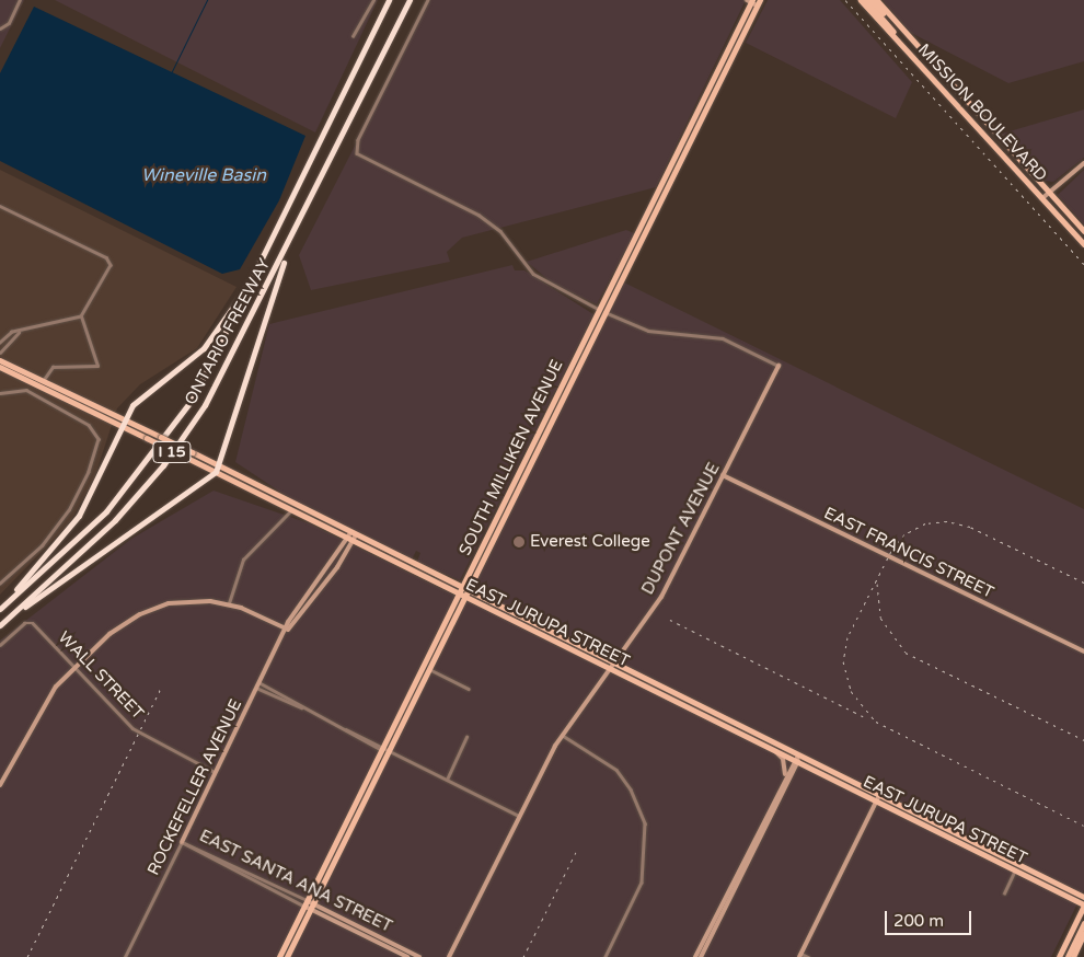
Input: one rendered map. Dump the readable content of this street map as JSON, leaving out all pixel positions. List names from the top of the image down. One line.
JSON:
{"streets":{"highway":["ONTARIO FREEWAY","I 15"],"main road":["MISSION BOULEVARD","SOUTH MILLIKEN AVENUE","EAST JURUPA STREET"],"street":["DUPONT AVENUE","EAST FRANCIS STREET","WALL STREET","ROCKEFELLER AVENUE","EAST SANTA ANA STREET"]},"crossings":[["SOUTH MILLIKEN AVENUE","EAST JURUPA STREET"],["SOUTH MILLIKEN AVENUE","EAST SANTA ANA STREET"],["DUPONT AVENUE","EAST FRANCIS STREET"],["DUPONT AVENUE","EAST JURUPA STREET"],["EAST JURUPA STREET","ROCKEFELLER AVENUE"],["WALL STREET","ROCKEFELLER AVENUE"],["ROCKEFELLER AVENUE","EAST SANTA ANA STREET"]],"water":["Wineville Basin"],"places":["Everest College"],"scale_bar":"200 m"}
